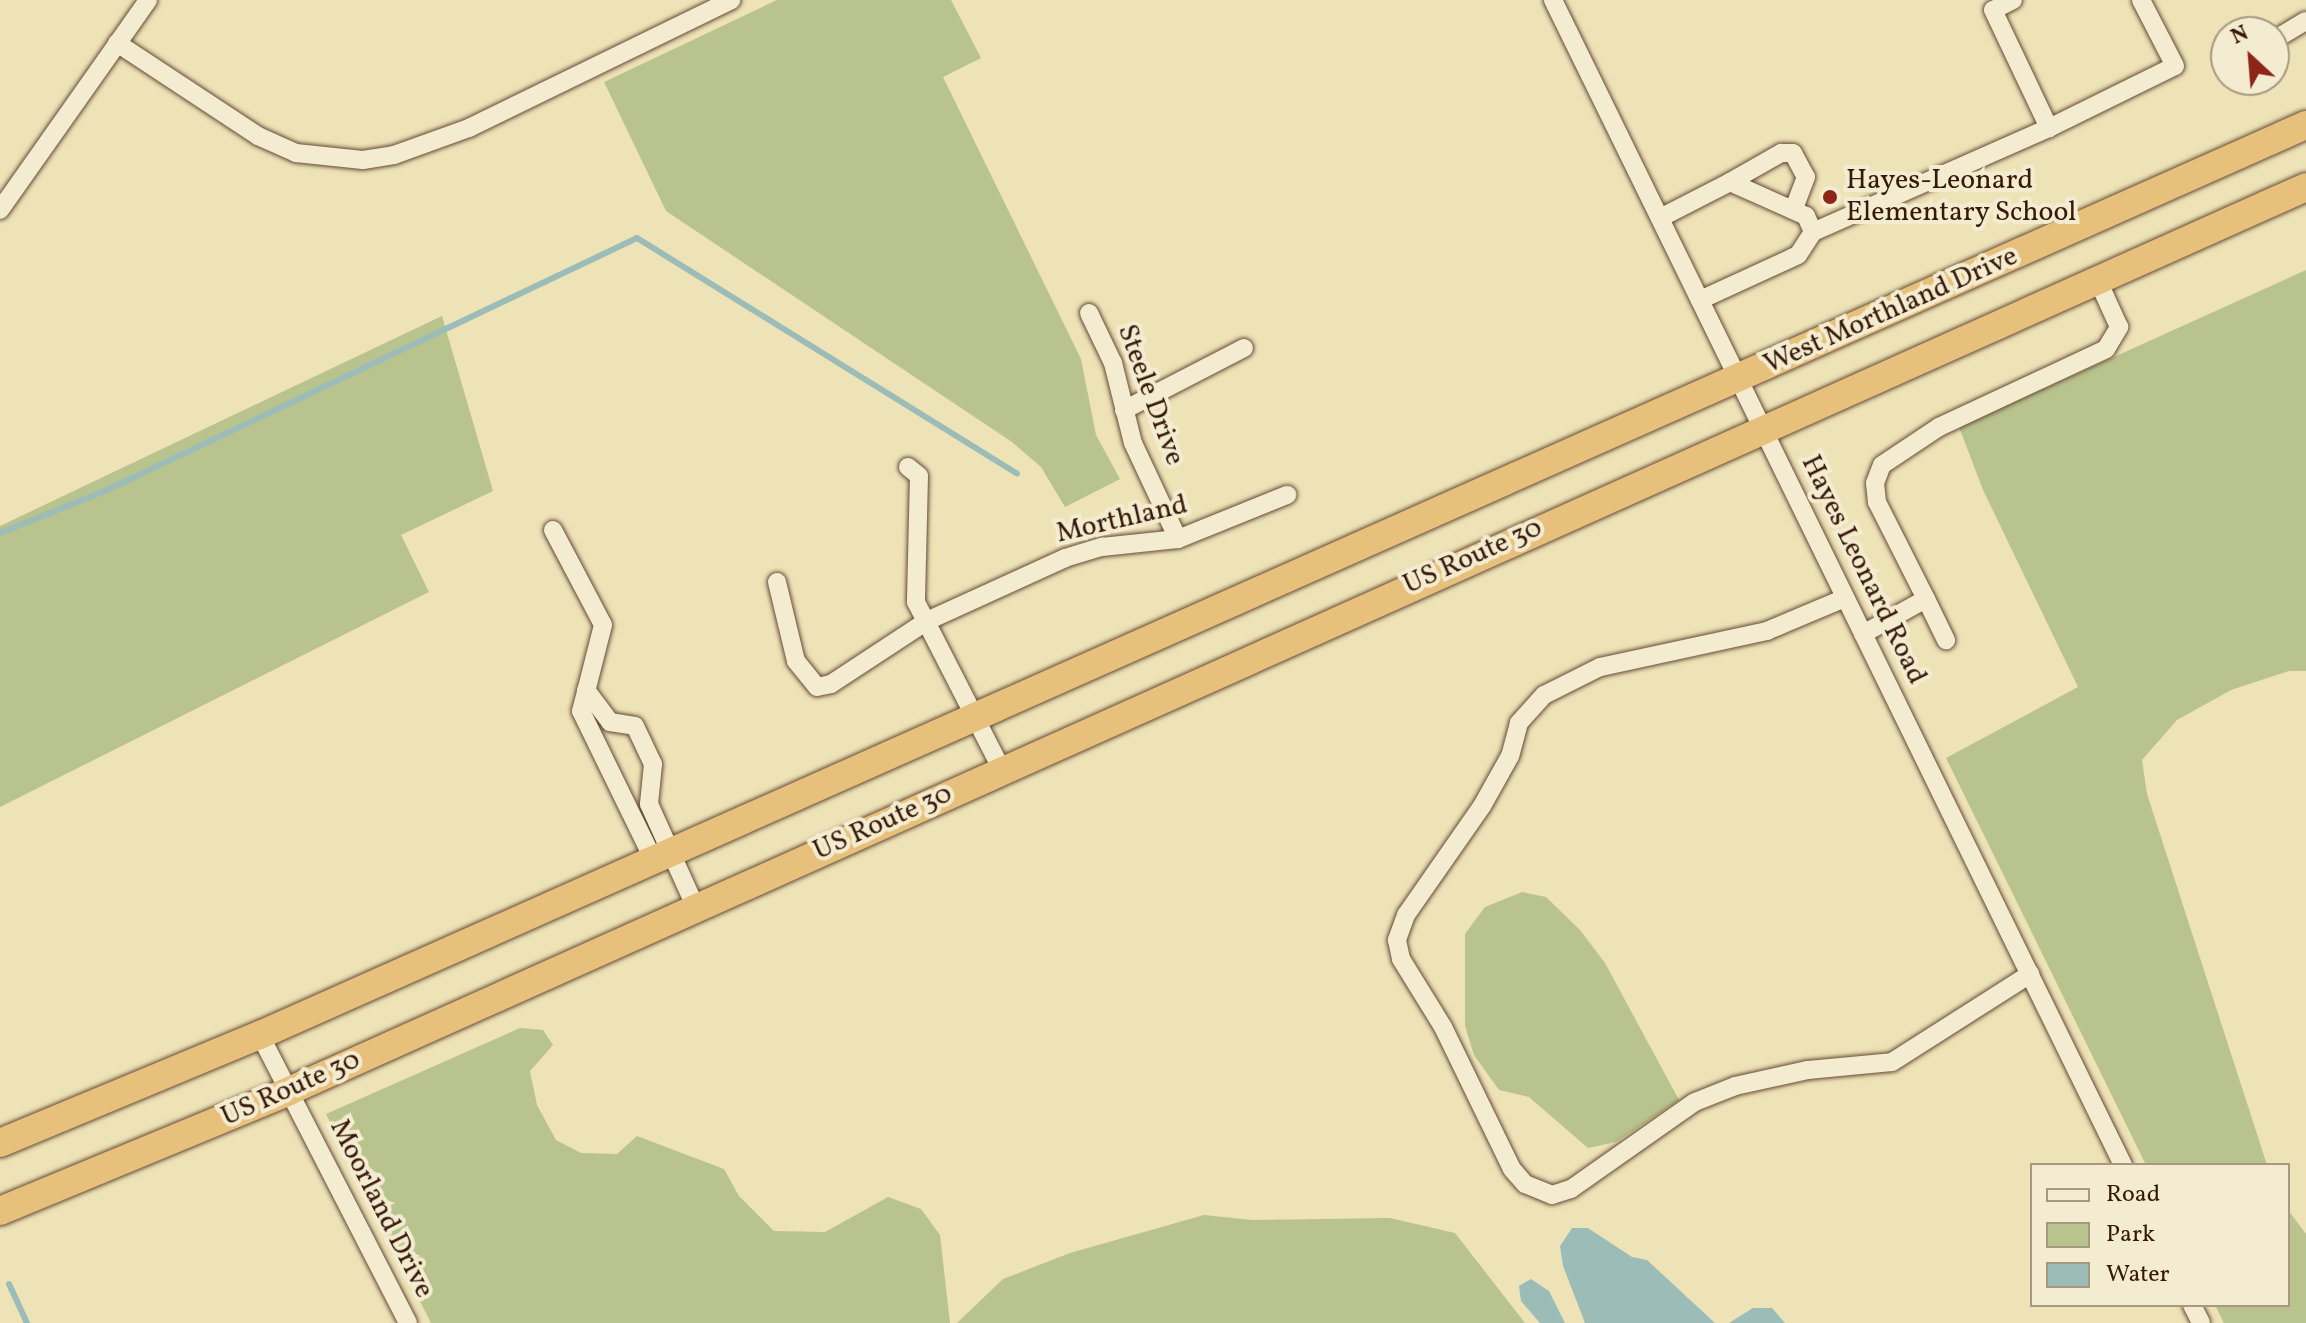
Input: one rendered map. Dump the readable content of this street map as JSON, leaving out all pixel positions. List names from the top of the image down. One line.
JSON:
{"streets":{"highway":["West Morthland Drive","US Route 30"],"street":["Steele Drive","Morthland","Hayes Leonard Road","Moorland Drive"]},"crossings":[["West Morthland Drive","US Route 30"],["West Morthland Drive","Hayes Leonard Road"],["West Morthland Drive","Moorland Drive"],["Steele Drive","Morthland"],["US Route 30","Hayes Leonard Road"],["US Route 30","Moorland Drive"]],"places":["Hayes-Leonard Elementary School"],"legend":["Road","Park","Water"],"north":"top left"}
